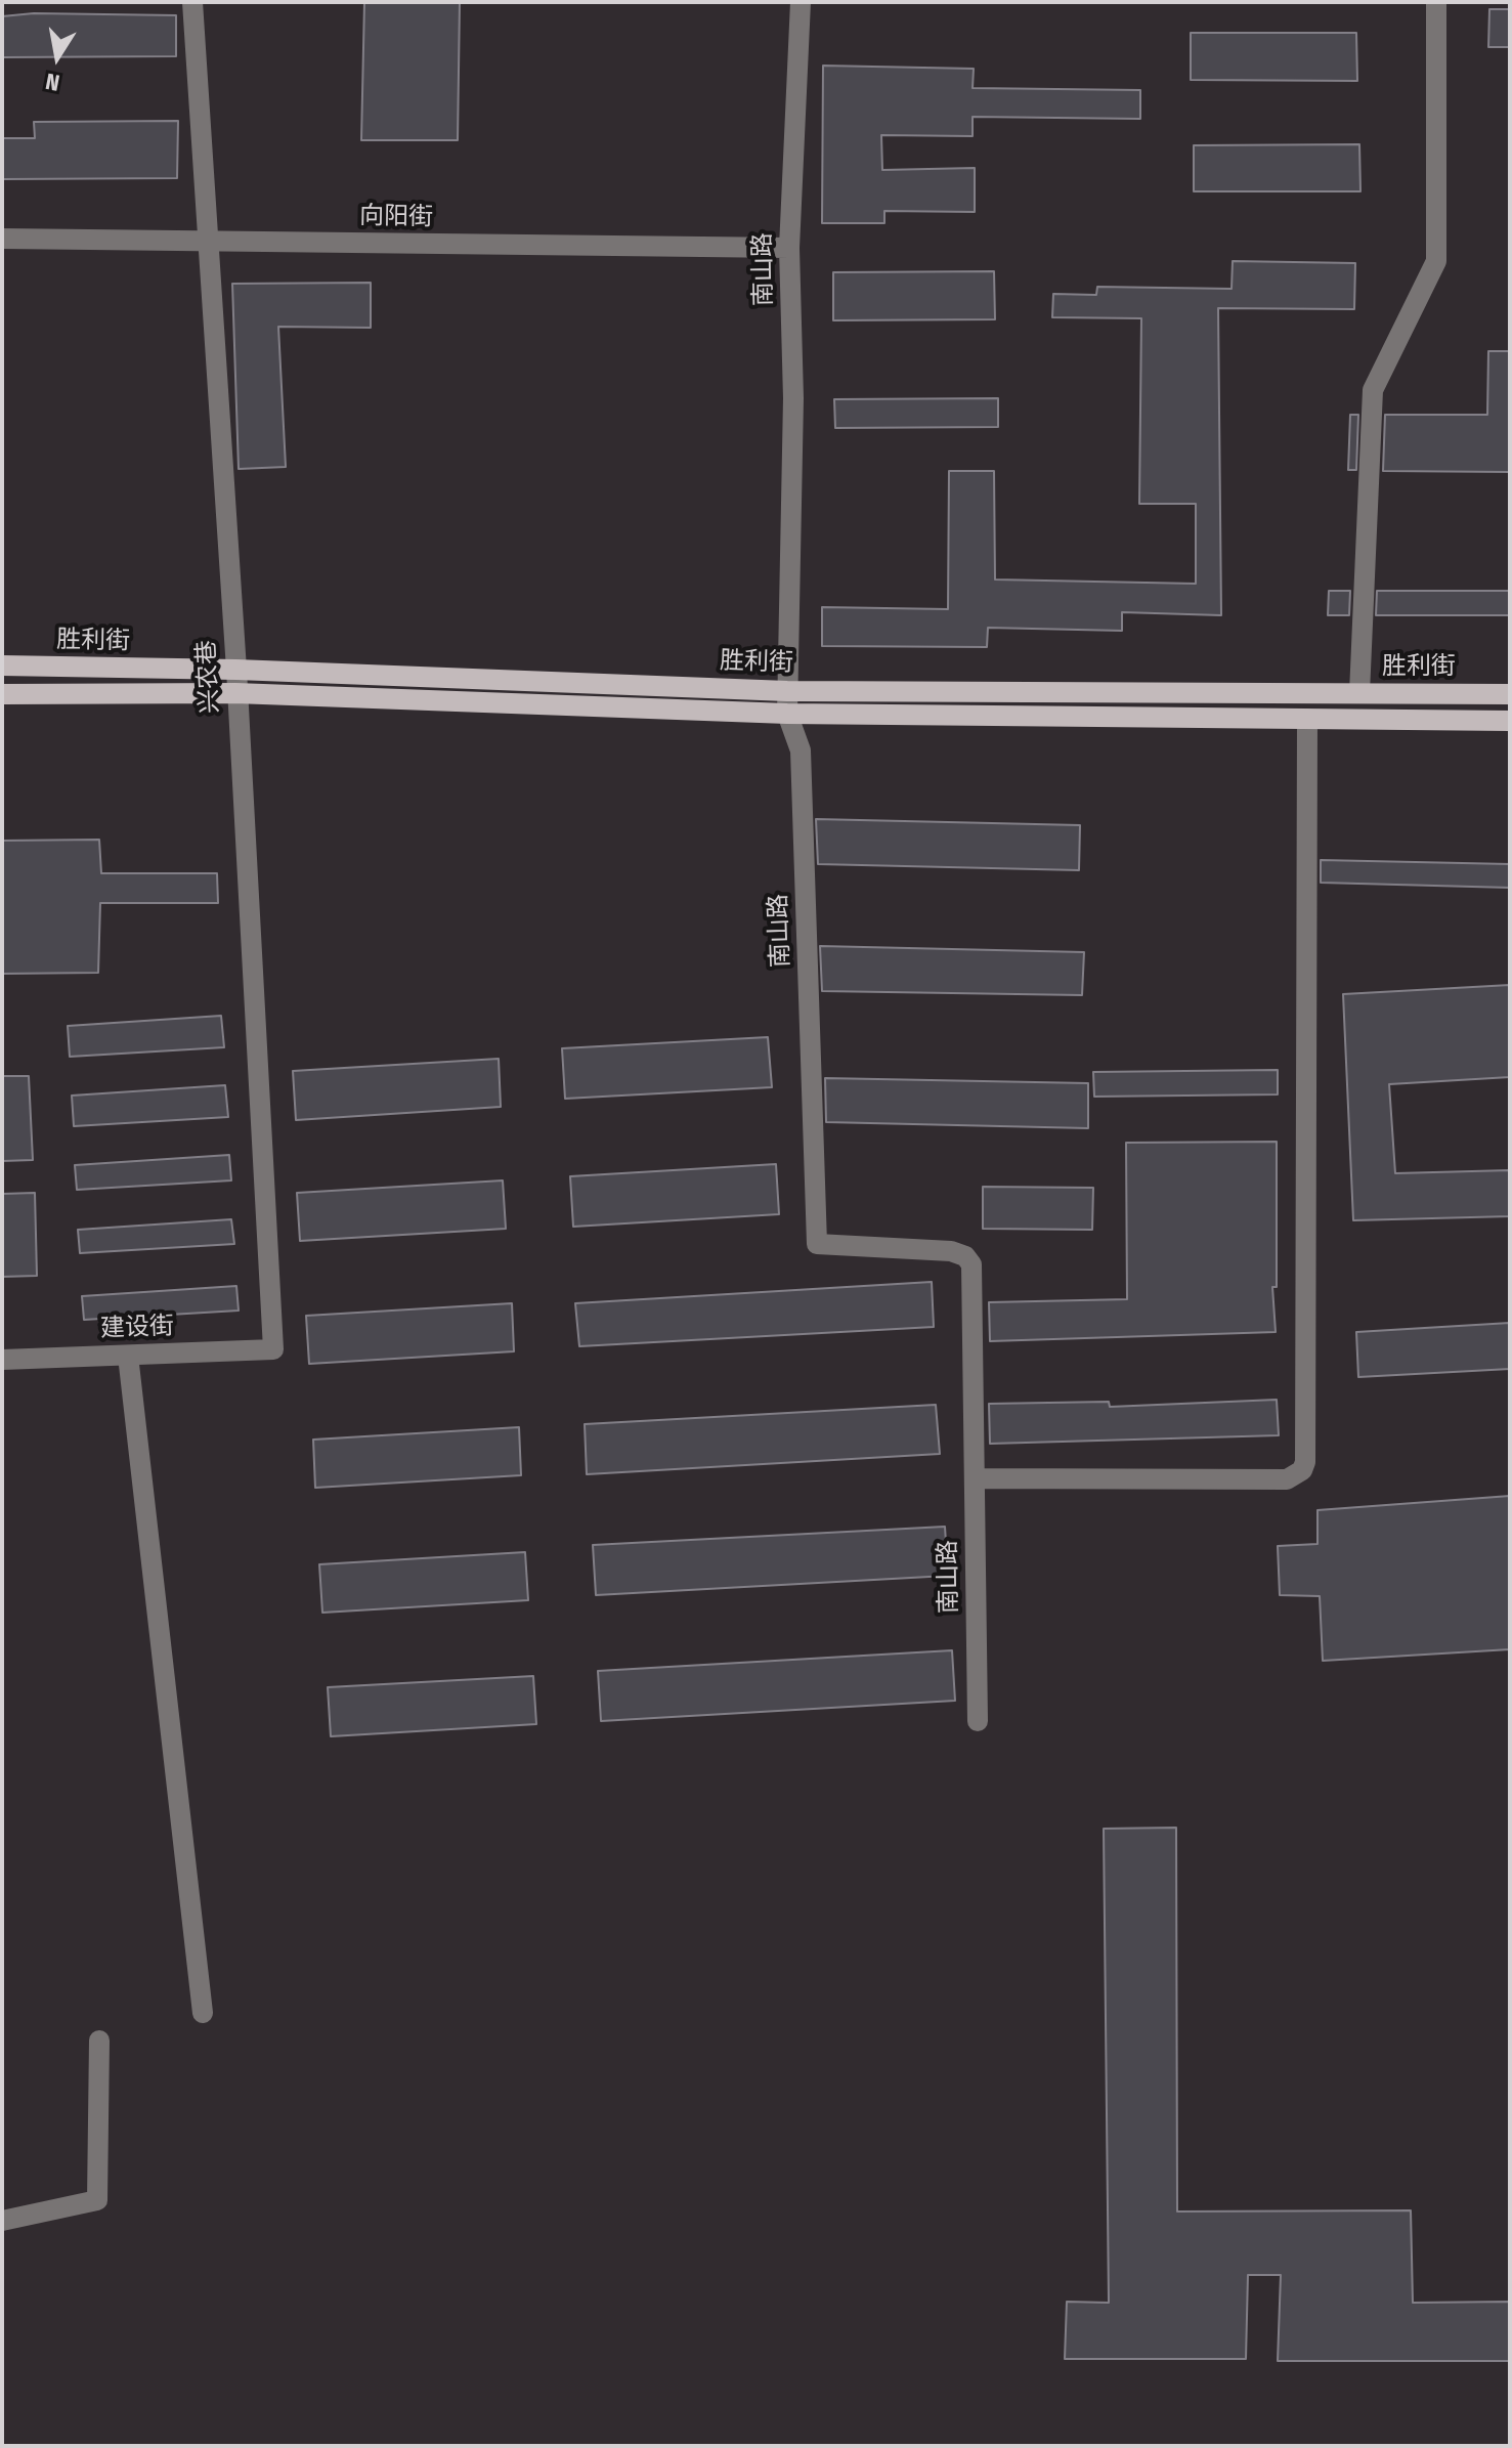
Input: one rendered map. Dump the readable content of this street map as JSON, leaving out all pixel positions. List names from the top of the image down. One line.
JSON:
{"streets":{"main road":["胜利街"],"street":["向阳街","南山路","兴农巷","建设街"]},"crossings":[["向阳街","南山路"],["向阳街","兴农巷"],["南山路","胜利街"],["胜利街","兴农巷"],["兴农巷","建设街"]],"north":"bottom"}
